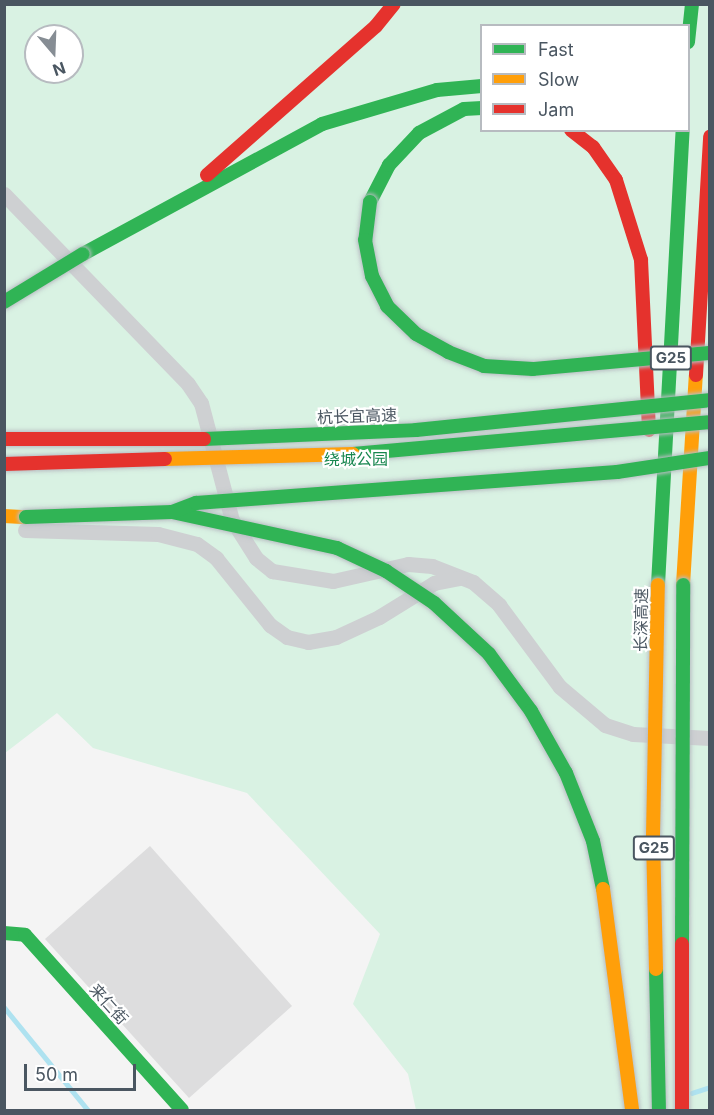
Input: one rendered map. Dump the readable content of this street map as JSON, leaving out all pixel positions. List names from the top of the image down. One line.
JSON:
{"streets":{"main road":["G25","杭长宜高速","长深高速","来仁街"]},"parks":["绕城公园"],"legend":["Fast","Slow","Jam"],"scale_bar":"50 m","north":"bottom"}
